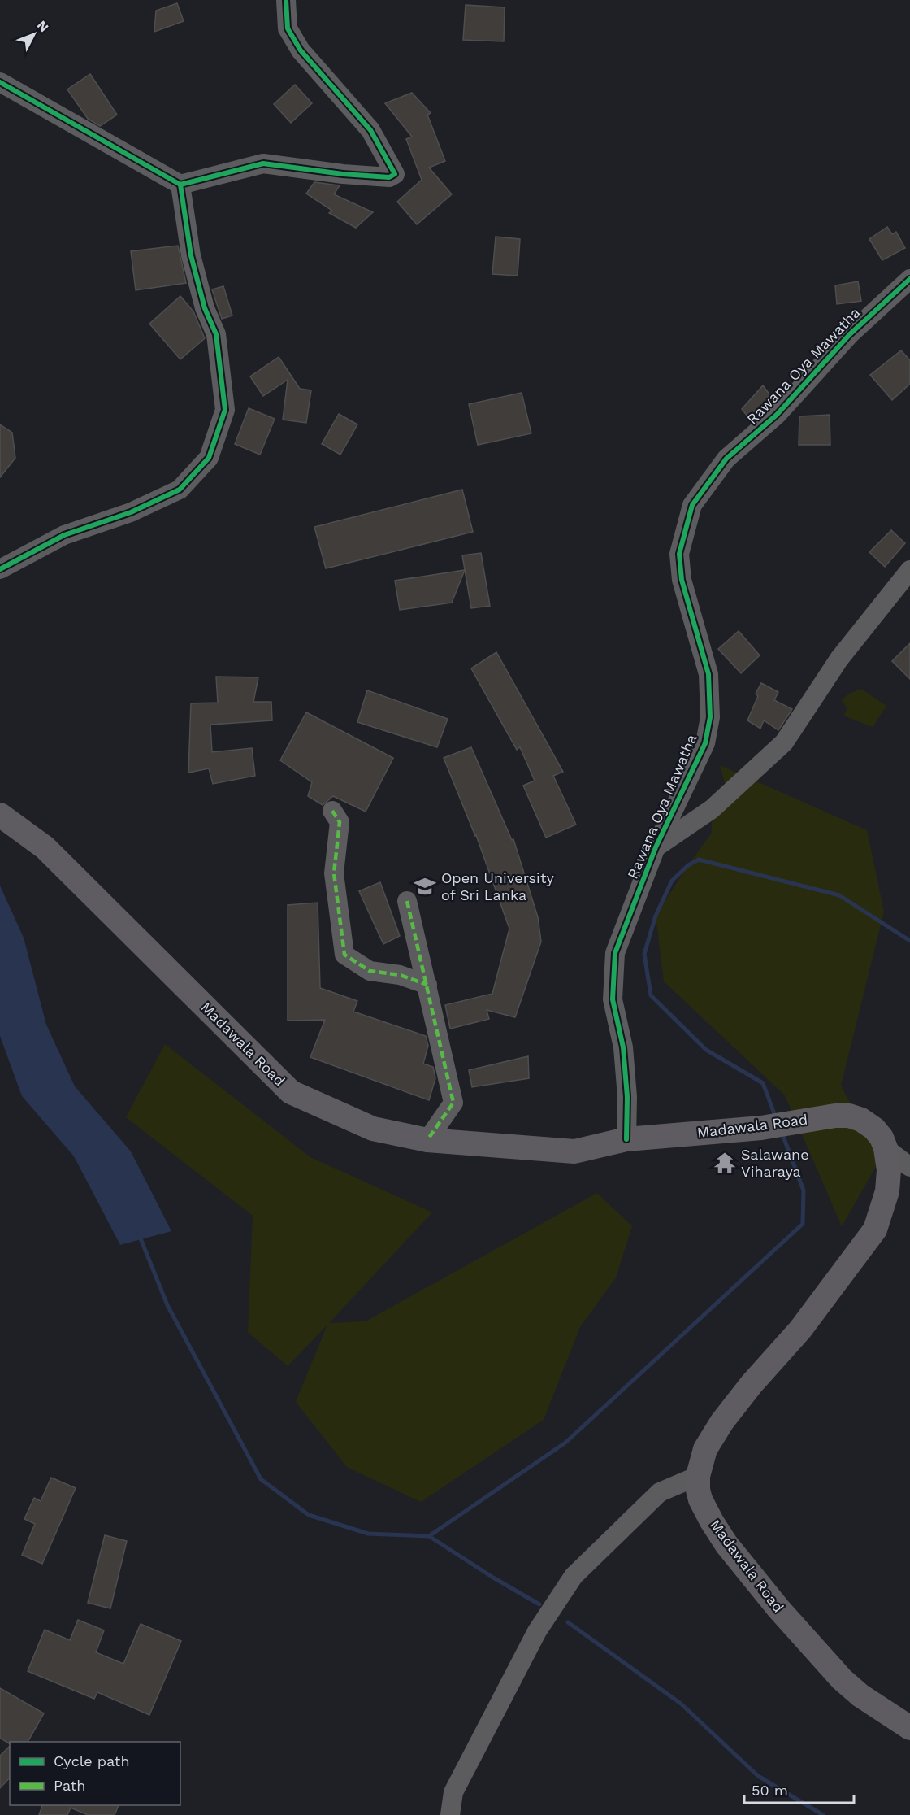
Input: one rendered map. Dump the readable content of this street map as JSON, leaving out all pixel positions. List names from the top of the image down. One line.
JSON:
{"streets":{"main road":["Madawala Road"],"street":["Rawana Oya Mawatha"]},"crossings":[["Rawana Oya Mawatha","Madawala Road"]],"places":{"school or university":["Open University of Sri Lanka"],"temple":["Salawane Viharaya"]},"legend":["Cycle path","Path"],"scale_bar":"50 m","north":"top right"}
